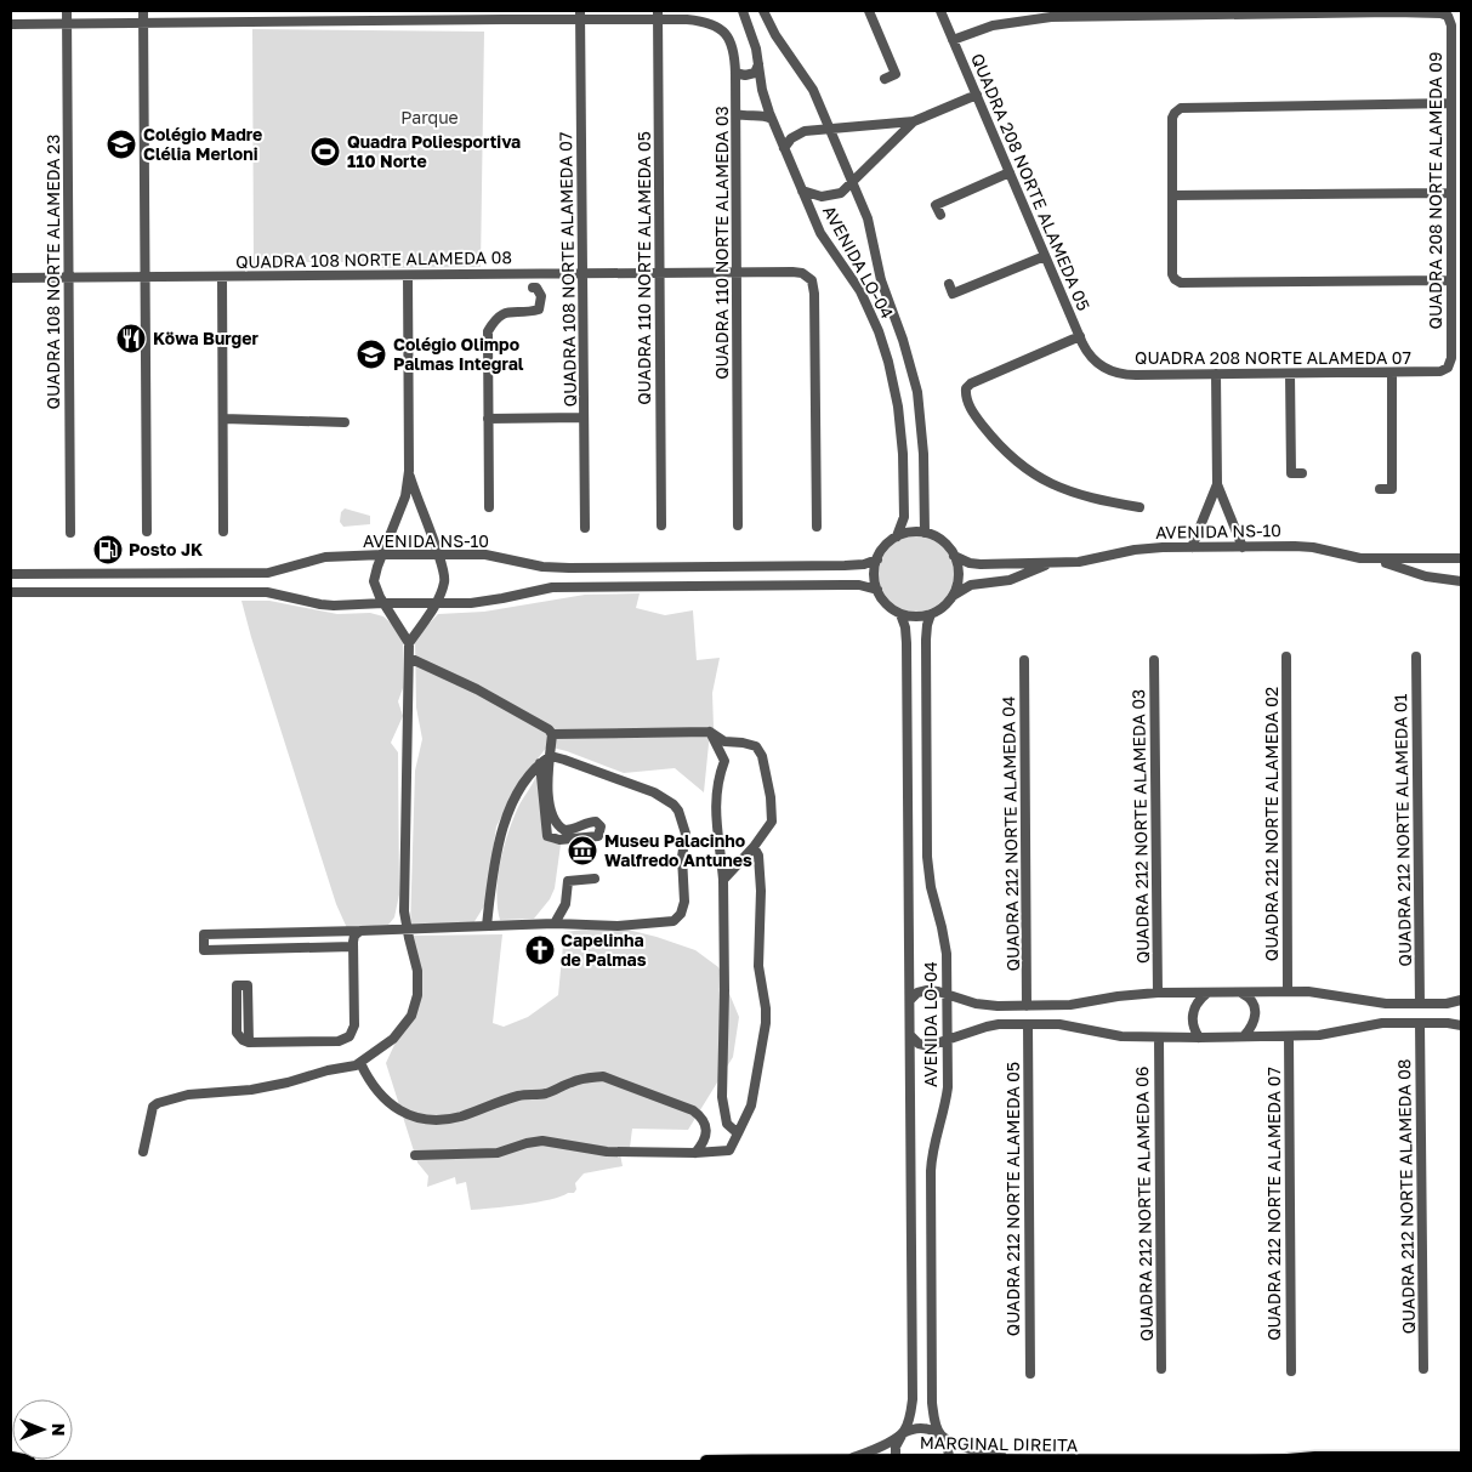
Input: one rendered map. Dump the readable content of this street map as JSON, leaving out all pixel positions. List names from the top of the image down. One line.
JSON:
{"streets":{"main road":["MARGINAL DIREITA"],"street":["QUADRA 208 NORTE ALAMEDA 05","QUADRA 208 NORTE ALAMEDA 09","QUADRA 110 NORTE ALAMEDA 03","QUADRA 108 NORTE ALAMEDA 08","AVENIDA LO-04","QUADRA 110 NORTE ALAMEDA 05","QUADRA 108 NORTE ALAMEDA 07","QUADRA 108 NORTE ALAMEDA 23","QUADRA 208 NORTE ALAMEDA 07","AVENIDA NS-10","QUADRA 212 NORTE ALAMEDA 02","QUADRA 212 NORTE ALAMEDA 03","QUADRA 212 NORTE ALAMEDA 01","QUADRA 212 NORTE ALAMEDA 04","QUADRA 212 NORTE ALAMEDA 08","QUADRA 212 NORTE ALAMEDA 05","QUADRA 212 NORTE ALAMEDA 06","QUADRA 212 NORTE ALAMEDA 07"]},"crossings":[["QUADRA 208 NORTE ALAMEDA 05","QUADRA 208 NORTE ALAMEDA 07"],["QUADRA 208 NORTE ALAMEDA 09","QUADRA 208 NORTE ALAMEDA 07"],["QUADRA 110 NORTE ALAMEDA 03","QUADRA 108 NORTE ALAMEDA 08"],["QUADRA 110 NORTE ALAMEDA 03","QUADRA 110 NORTE ALAMEDA 05"],["QUADRA 110 NORTE ALAMEDA 03","QUADRA 108 NORTE ALAMEDA 07"],["QUADRA 110 NORTE ALAMEDA 03","QUADRA 108 NORTE ALAMEDA 23"],["QUADRA 108 NORTE ALAMEDA 08","QUADRA 110 NORTE ALAMEDA 05"],["QUADRA 108 NORTE ALAMEDA 08","QUADRA 108 NORTE ALAMEDA 07"],["QUADRA 108 NORTE ALAMEDA 08","QUADRA 108 NORTE ALAMEDA 23"],["AVENIDA LO-04","AVENIDA NS-10"],["AVENIDA LO-04","MARGINAL DIREITA"]],"parks":["Parque"],"places":{"school or university":["Colégio Madre Clélia Merloni","Colégio Olimpo Palmas Integral"],"sports":["Quadra Poliesportiva 110 Norte"],"restaurant":["Köwa Burger"],"fuel station":["Posto JK"],"museum":["Museu Palacinho Walfredo Antunes"],"church":["Capelinha de Palmas"]},"north":"right"}
